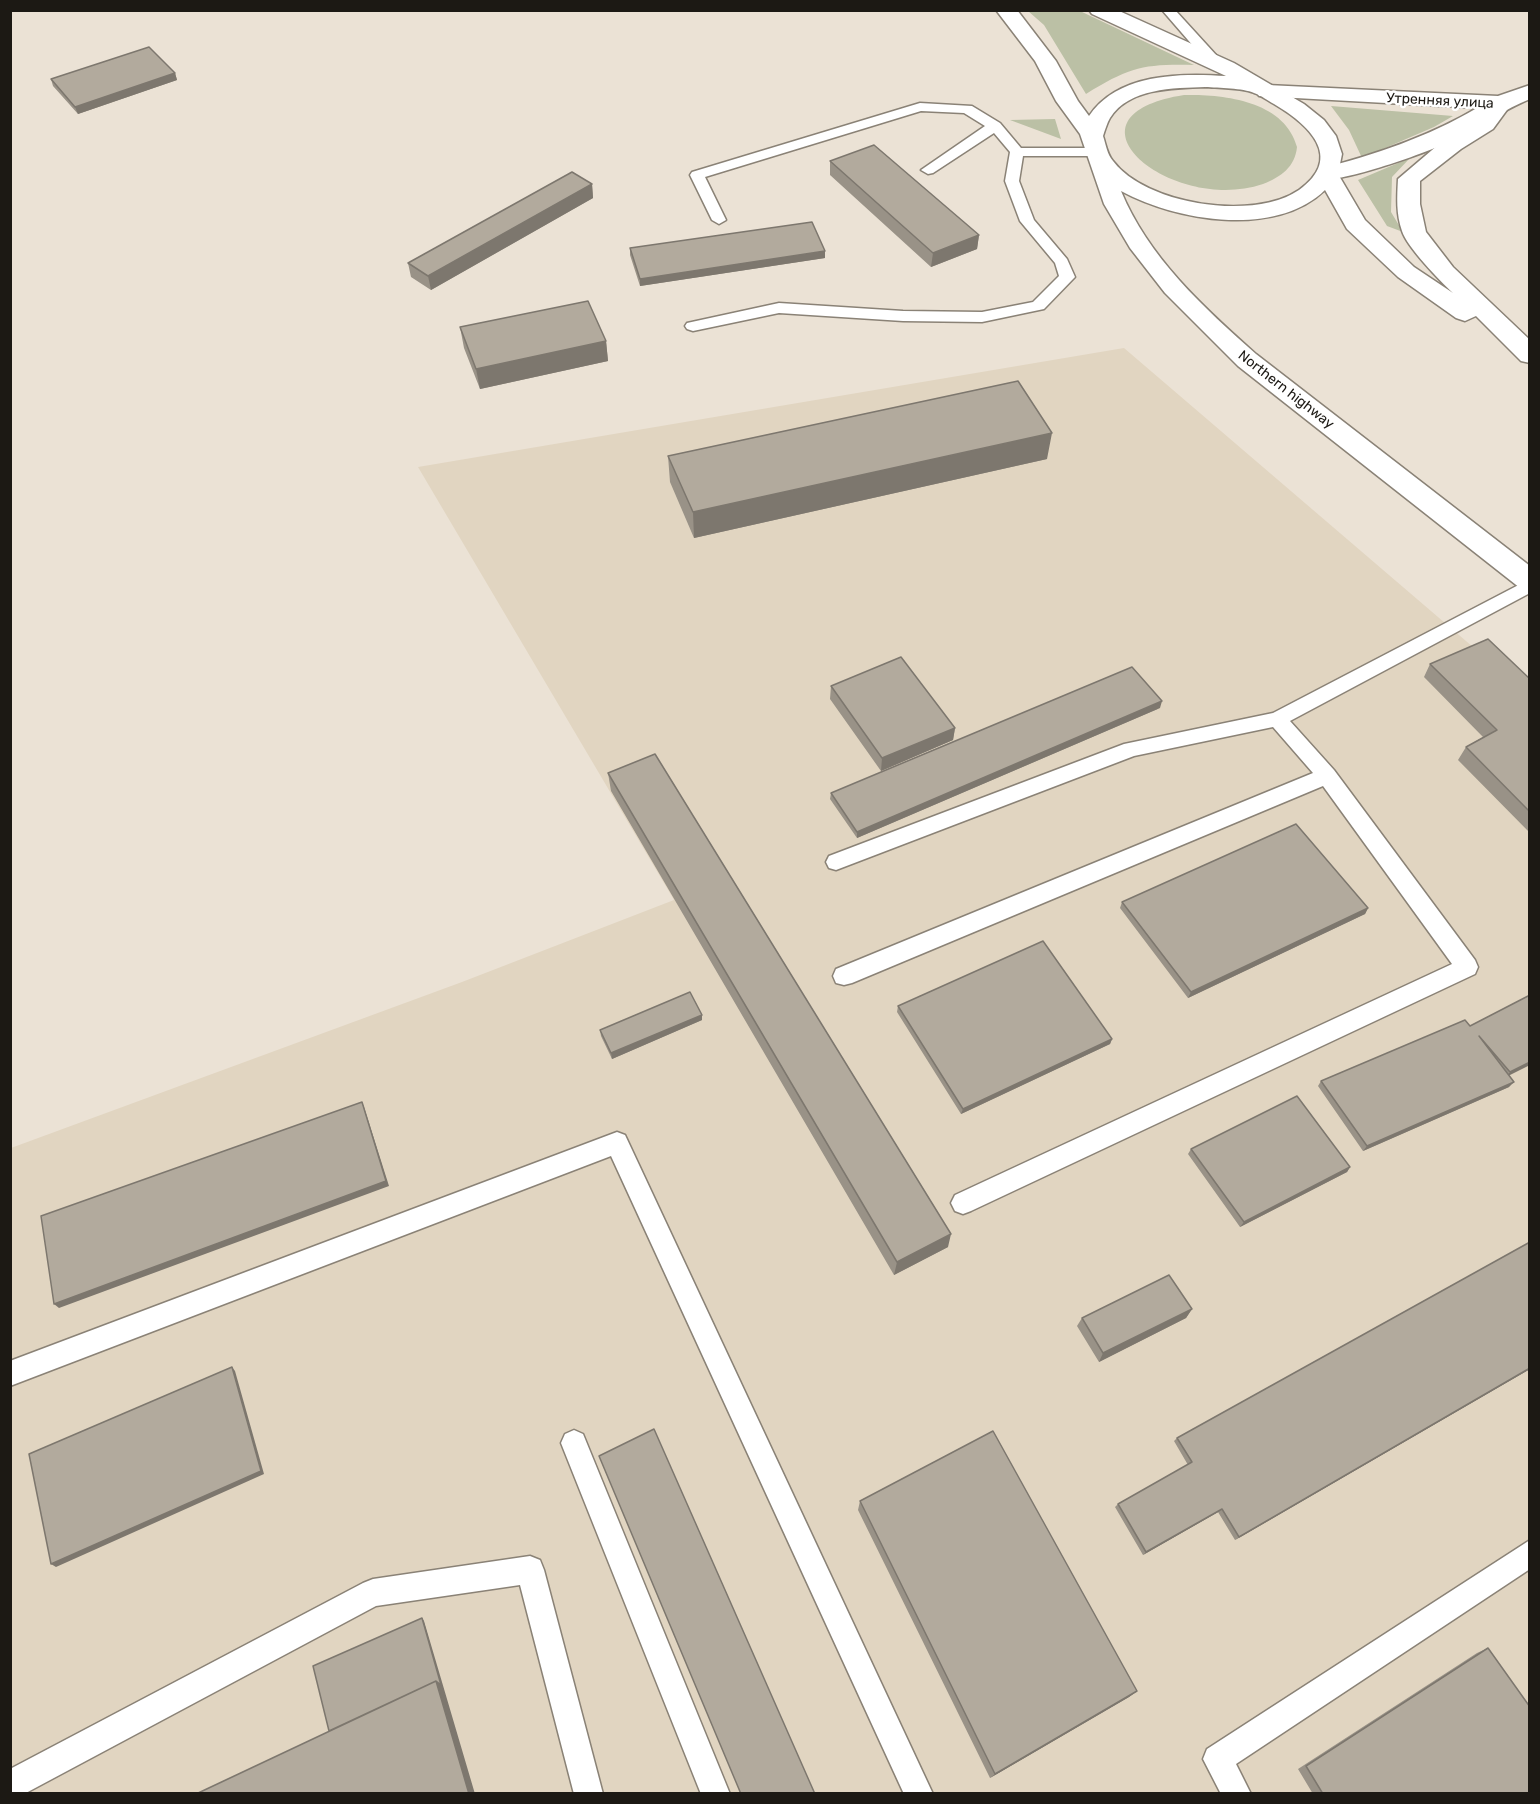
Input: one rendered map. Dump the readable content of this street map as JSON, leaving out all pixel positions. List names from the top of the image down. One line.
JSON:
{"streets":{"main road":["Утренняя улица","Northern highway"]},"crossings":[["Утренняя улица","Northern highway"]]}
